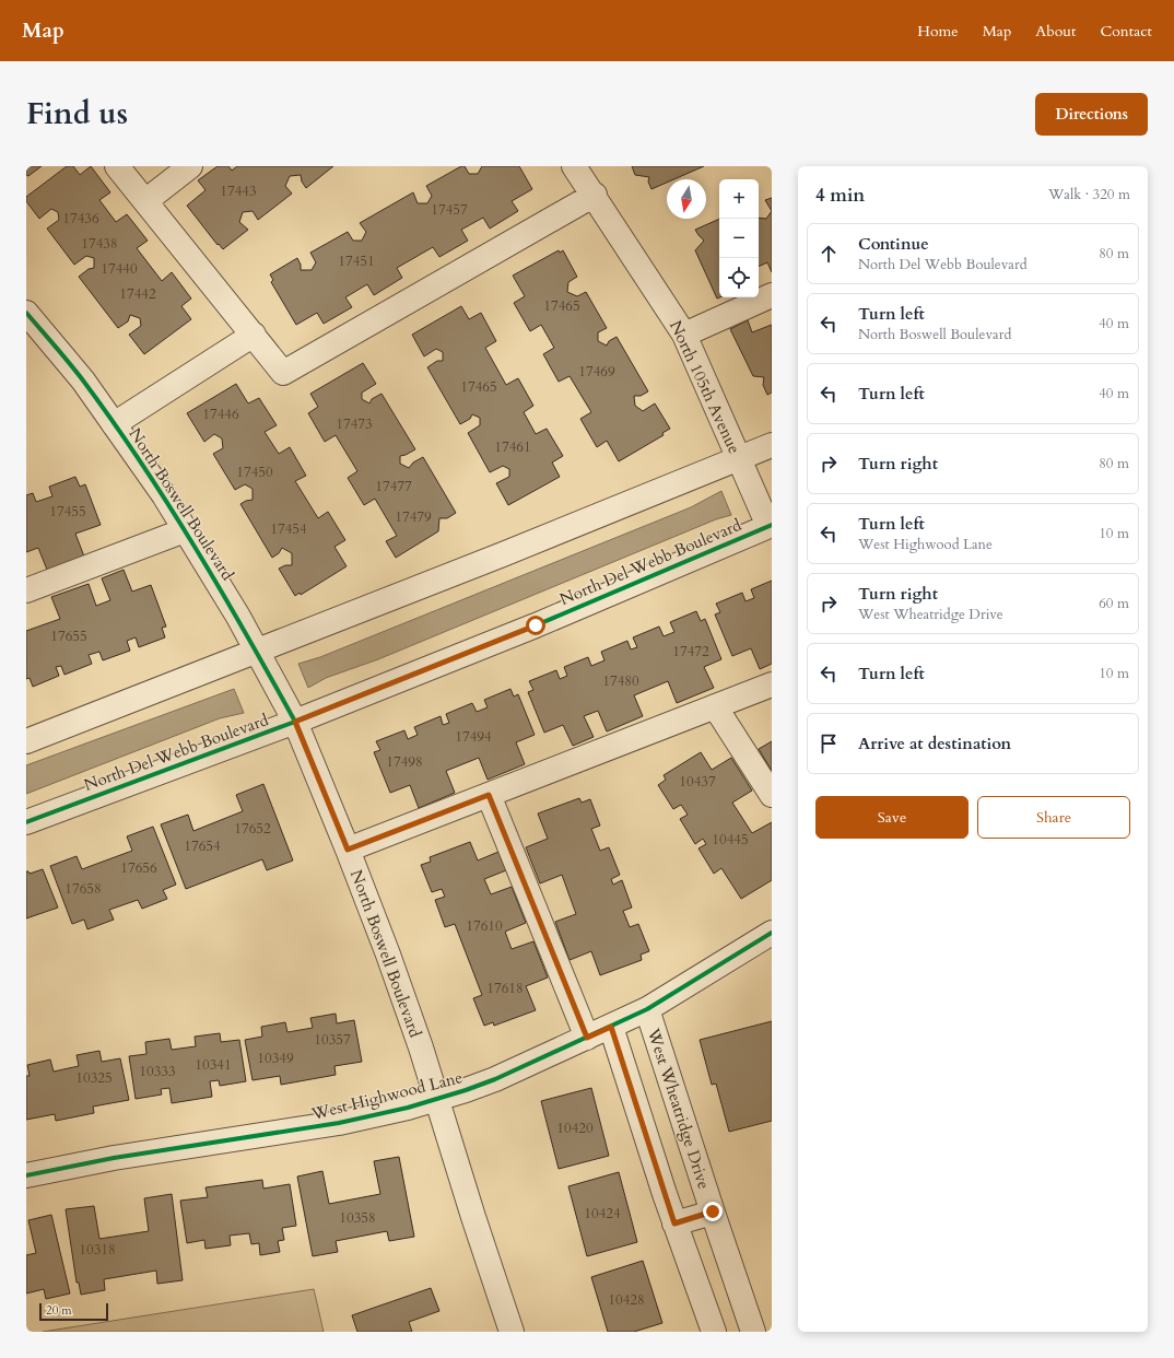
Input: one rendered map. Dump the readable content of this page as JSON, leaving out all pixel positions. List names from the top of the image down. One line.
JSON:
{"streets":{"street":["North 105th Avenue","North Boswell Boulevard","North Del Webb Boulevard","West Highwood Lane","West Wheatridge Drive"]},"crossings":[["North 105th Avenue","North Del Webb Boulevard"],["North Boswell Boulevard","North Del Webb Boulevard"],["North Boswell Boulevard","West Highwood Lane"],["West Highwood Lane","West Wheatridge Drive"]],"house_numbers":["17443","17457","17436","17438","17451","17440","17442","17465","17469","17465","17446","17473","17461","17450","17477","17455","17479","17454","17655","17472","17480","17494","17498","10437","17652","10445","17654","17656","17658","17610","17618","10357","10349","10341","10333","10325","10420","10424","10358","10318","10428"],"scale_bar":"20 m","north":"bottom","page":{"header":"Map","nav":["Home","Map","About","Contact"],"title":"Find us","buttons":["Directions",["Save","Share"]],"heading":["4 min","Walk · 320 m"],"map_buttons":["+","−"],"list":[["Continue","North Del Webb Boulevard","80 m"],["Turn left","North Boswell Boulevard","40 m"],["Turn left","40 m"],["Turn right","80 m"],["Turn left","West Highwood Lane","10 m"],["Turn right","West Wheatridge Drive","60 m"],["Turn left","10 m"],"Arrive at destination"],"scale":"20 m"}}
